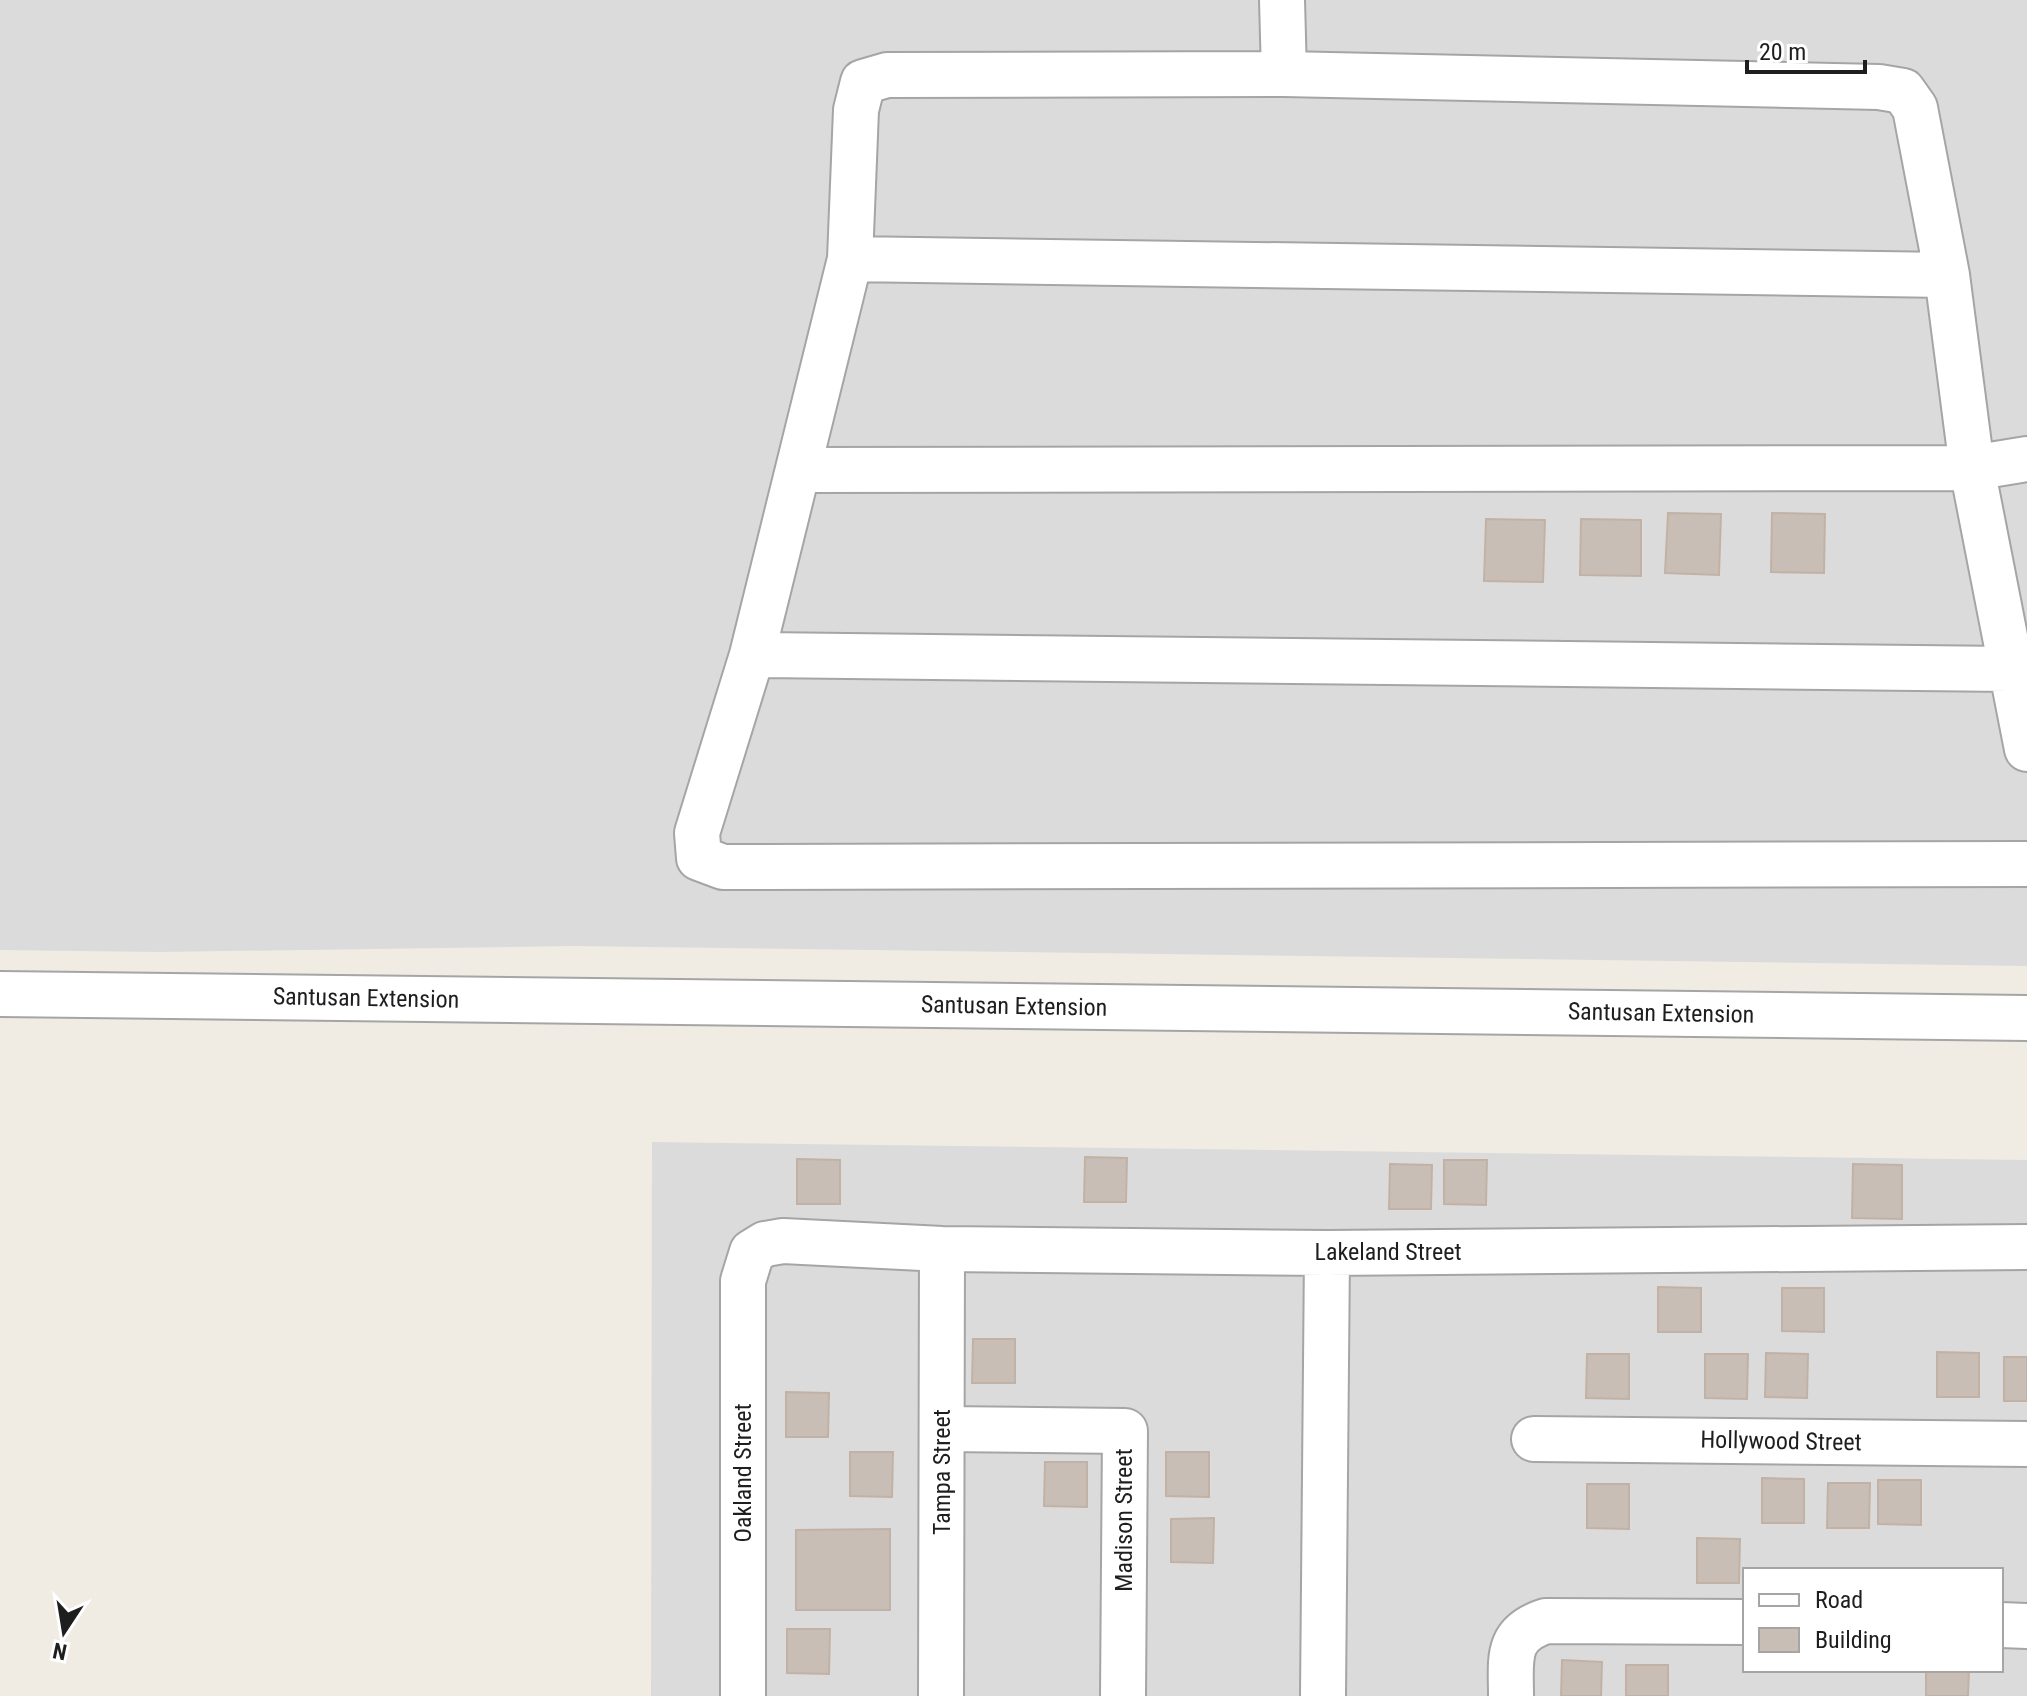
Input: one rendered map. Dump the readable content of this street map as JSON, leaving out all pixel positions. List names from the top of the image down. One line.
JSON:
{"streets":{"street":["Santusan Extension","Lakeland Street","Hollywood Street","Tampa Street","Oakland Street","Madison Street"]},"crossings":[["Lakeland Street","Tampa Street"],["Lakeland Street","Oakland Street"],["Tampa Street","Madison Street"]],"legend":["Road","Building"],"scale_bar":"20 m","north":"bottom"}
